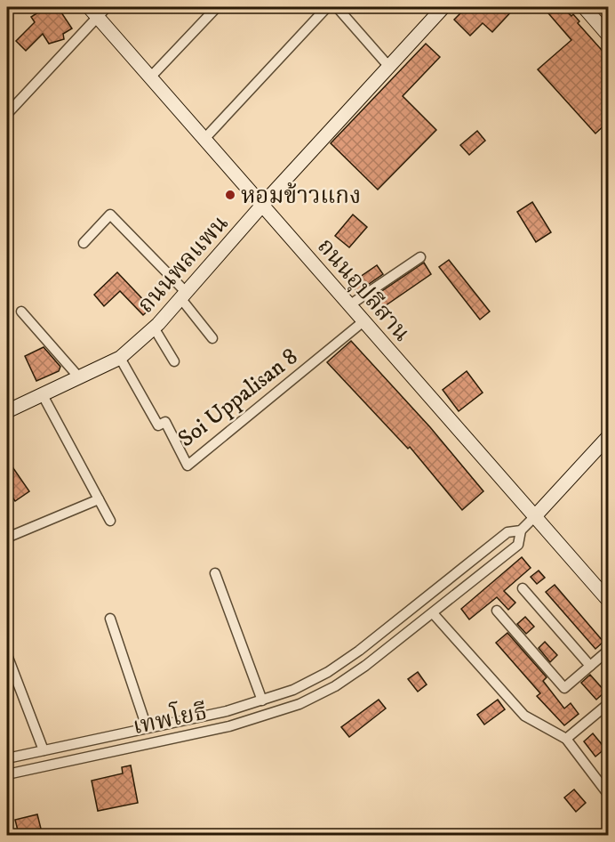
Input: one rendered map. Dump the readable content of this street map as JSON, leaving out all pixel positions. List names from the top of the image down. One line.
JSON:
{"streets":{"main road":["ถนนพลแพน","ถนนอุปลีสาน"],"street":["Soi Uppalisan 8","เทพโยธี"]},"crossings":[["ถนนพลแพน","ถนนอุปลีสาน"],["ถนนพลแพน","Soi Uppalisan 8"],["ถนนอุปลีสาน","Soi Uppalisan 8"],["ถนนอุปลีสาน","เทพโยธี"]],"places":["หอมข้าวแกง"]}
